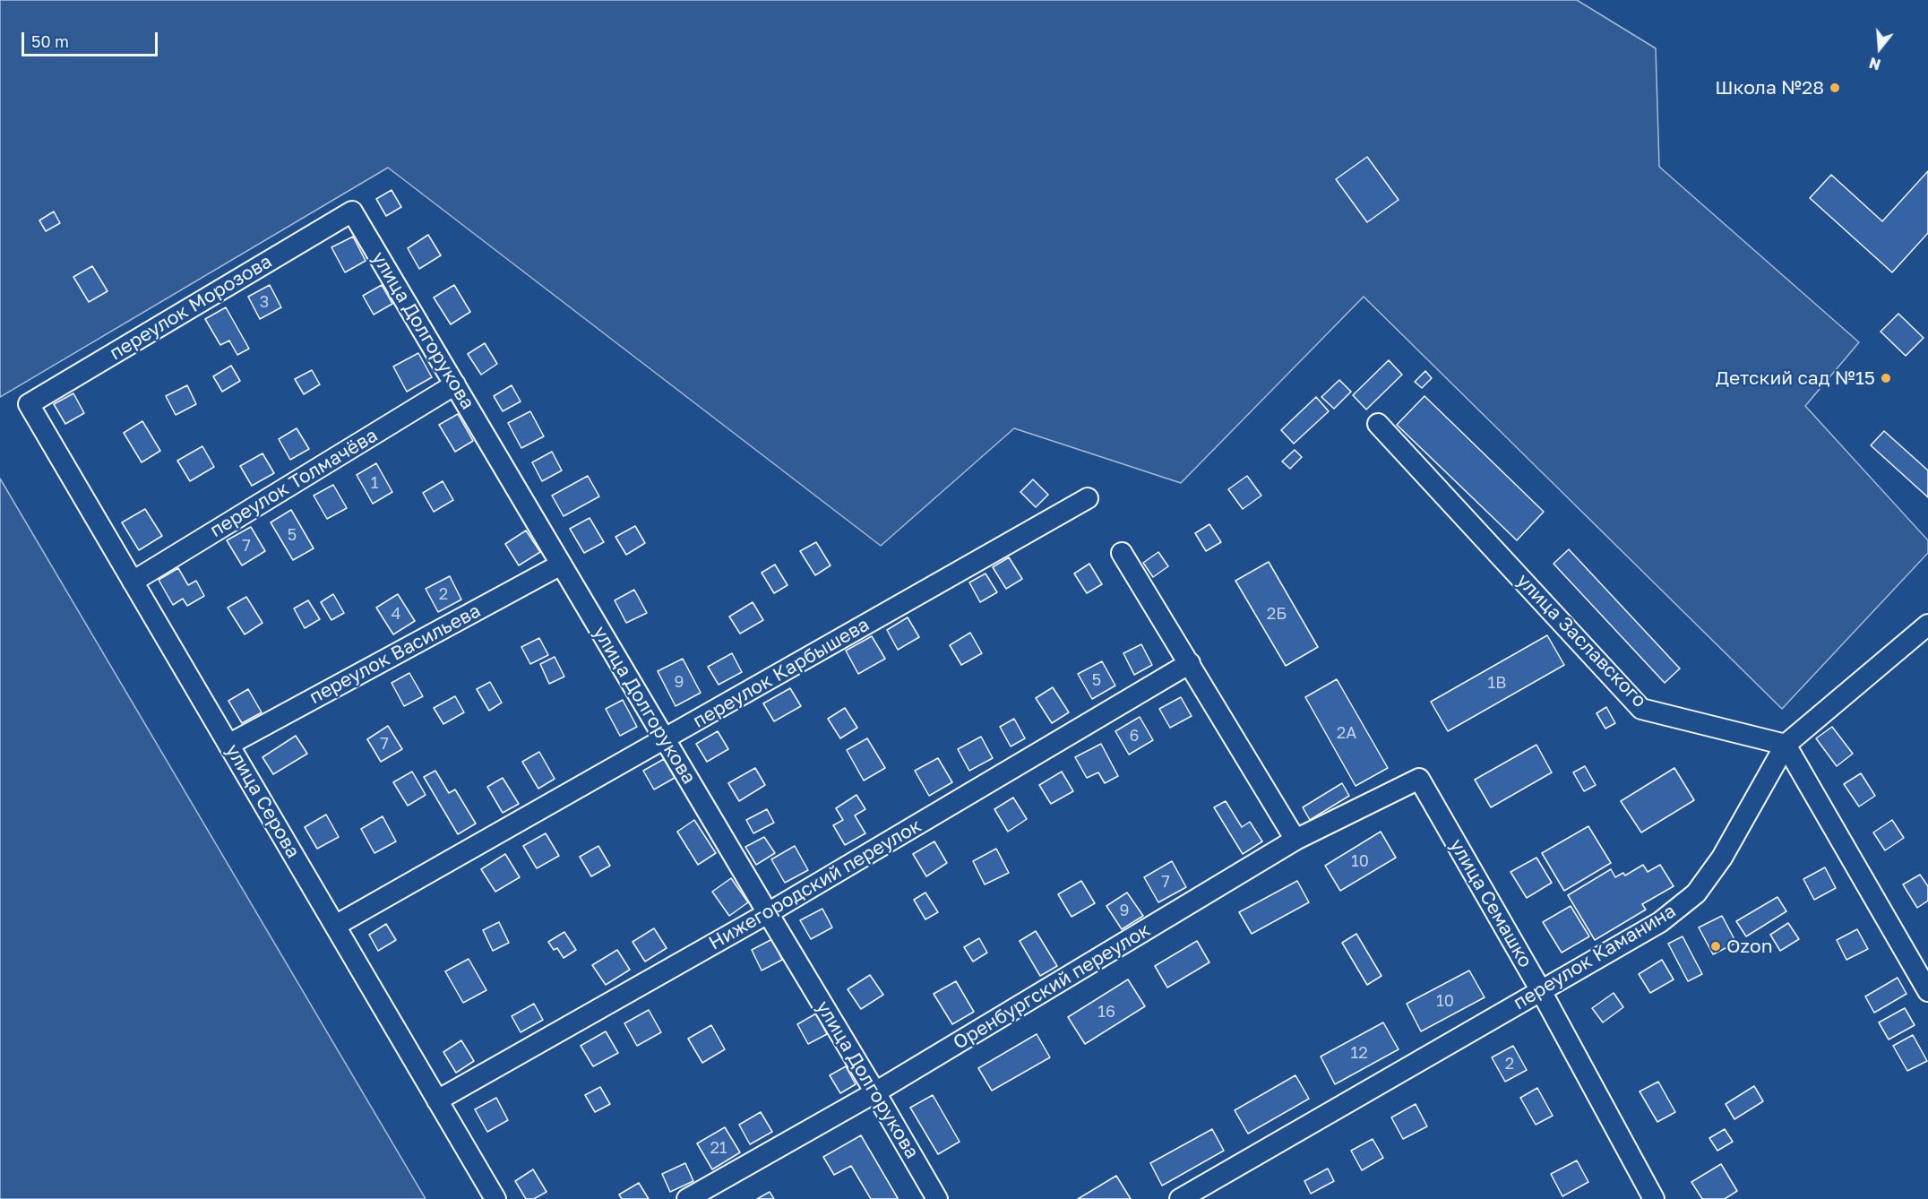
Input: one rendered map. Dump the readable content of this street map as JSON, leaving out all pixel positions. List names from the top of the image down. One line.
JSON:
{"streets":{"street":["переулок Морозова","улица Долгорукова","переулок Толмачёва","улица Заславского","переулок Васильева","переулок Карбышева","улица Серова","Нижегородский переулок","улица Семашко","переулок Каманина","Оренбургский переулок"]},"crossings":[["переулок Морозова","улица Долгорукова"],["переулок Морозова","улица Серова"],["улица Долгорукова","переулок Толмачёва"],["улица Долгорукова","переулок Васильева"],["улица Долгорукова","переулок Карбышева"],["улица Долгорукова","Нижегородский переулок"],["улица Долгорукова","Оренбургский переулок"],["переулок Толмачёва","улица Серова"],["улица Заславского","переулок Каманина"],["переулок Васильева","улица Серова"],["переулок Карбышева","улица Серова"],["улица Серова","Нижегородский переулок"],["улица Семашко","переулок Каманина"],["улица Семашко","Оренбургский переулок"]],"places":["Школа №28","Детский сад №15","Ozon"],"house_numbers":["3","1","5","7","2","4","2Б","5","9","1В","2А","6","7","10","7","9","10","16","12","2","21"],"scale_bar":"50 m","north":"bottom"}
